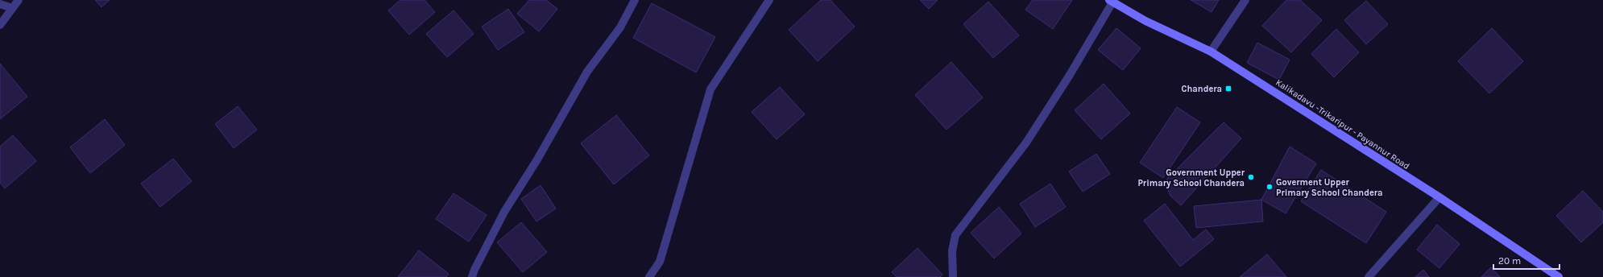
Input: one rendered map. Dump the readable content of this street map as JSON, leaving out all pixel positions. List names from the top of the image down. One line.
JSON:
{"streets":{"main road":["Kalikadavu -Trikaripur - Payannur Road"]},"places":{"transit":["Chandera"],"other":["Government Upper Primary School Chandera","Goverment Upper Primary School Chandera"]},"scale_bar":"20 m"}
